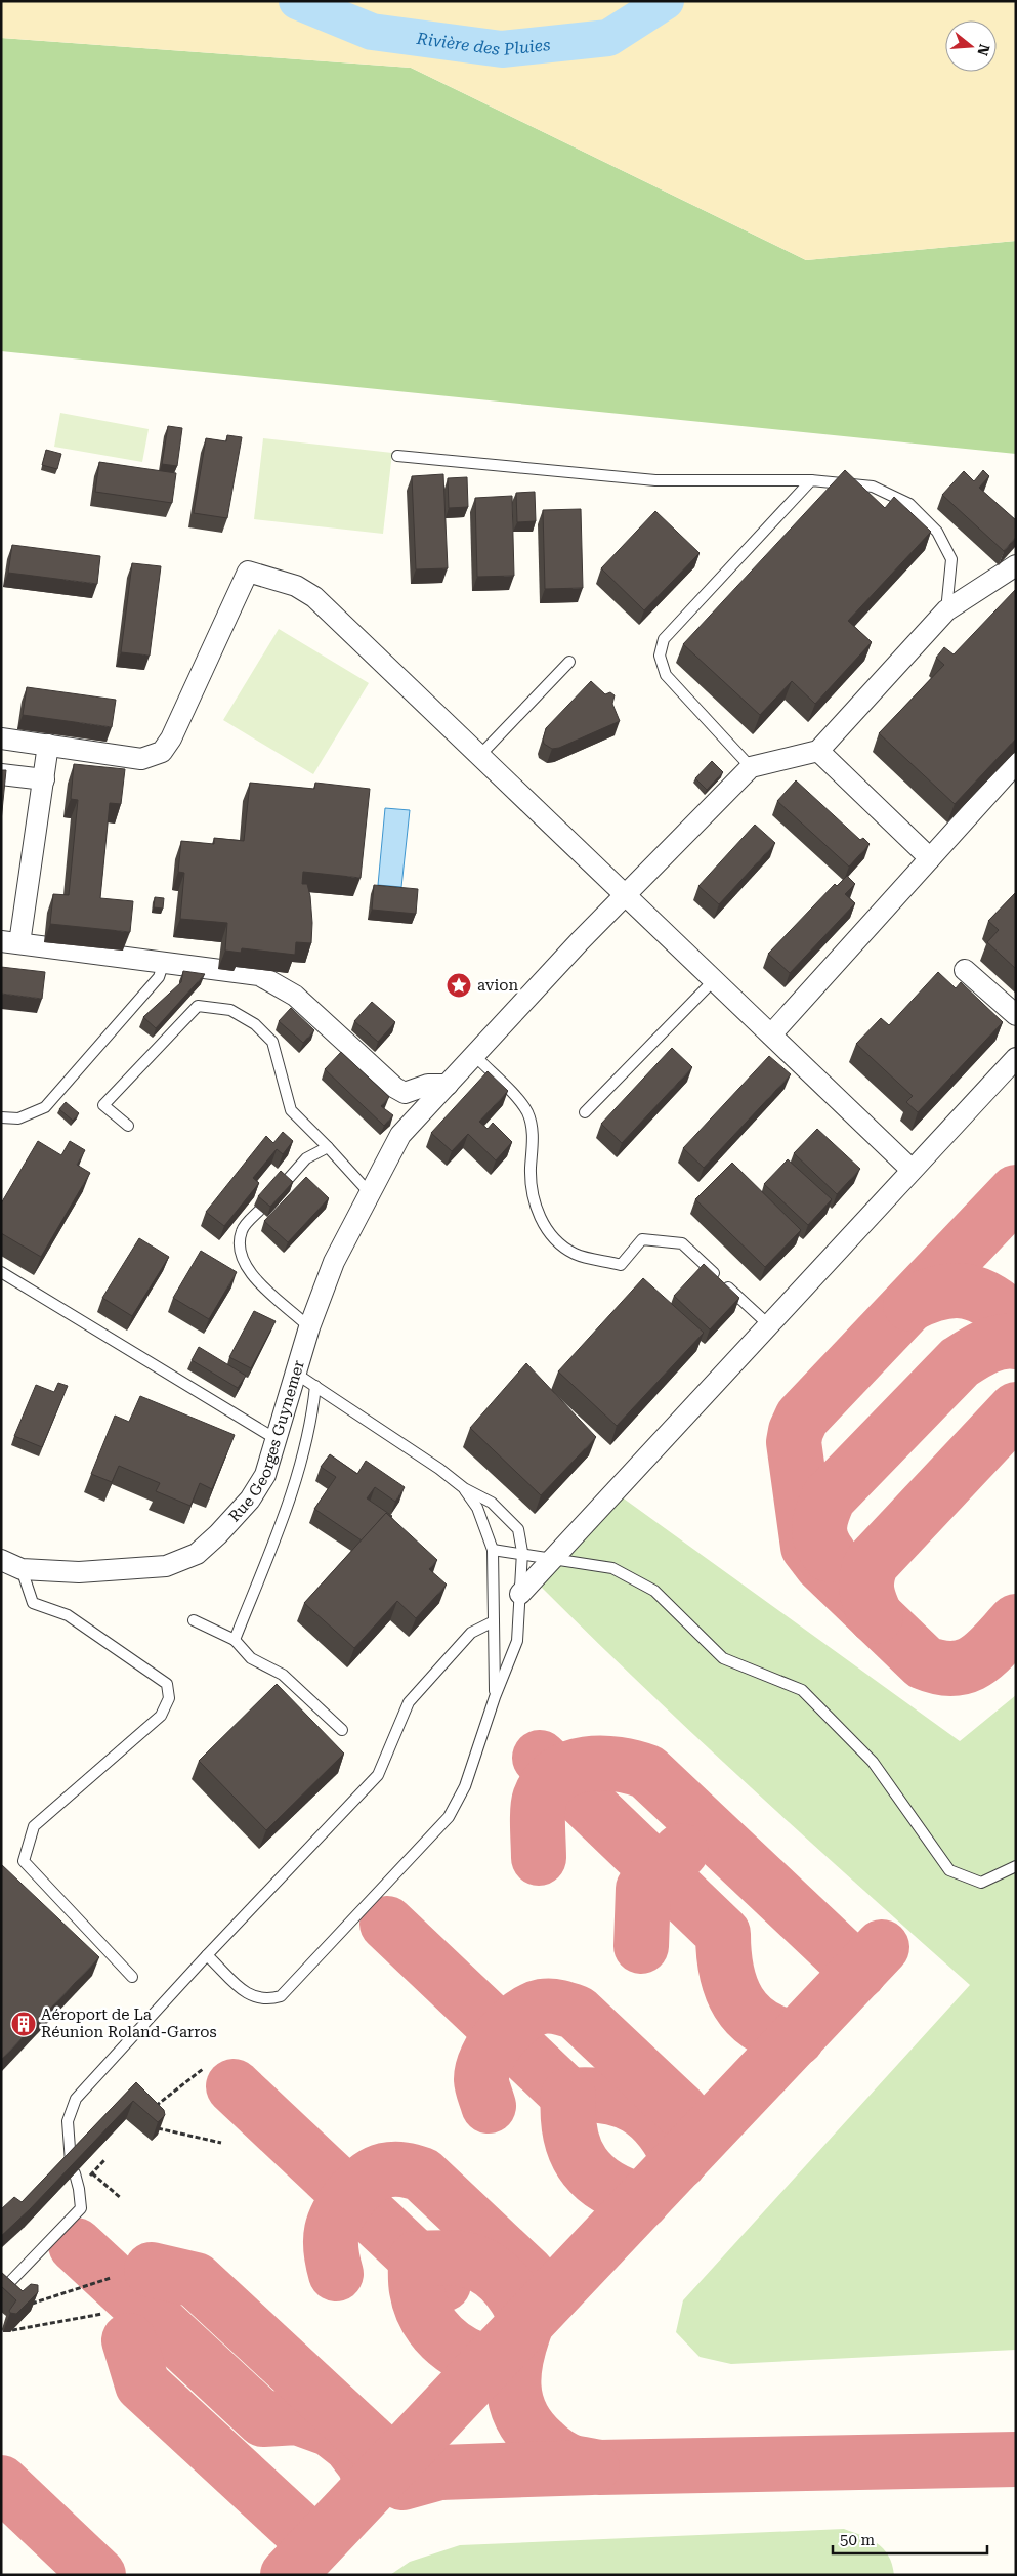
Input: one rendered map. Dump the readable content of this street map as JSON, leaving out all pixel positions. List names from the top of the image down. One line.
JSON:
{"streets":{"street":["Rue Georges Guynemer"]},"water":["Rivière des Pluies"],"places":{"place":["avion"],"building":["Aéroport de La Réunion Roland-Garros"]},"scale_bar":"50 m","north":"right"}
